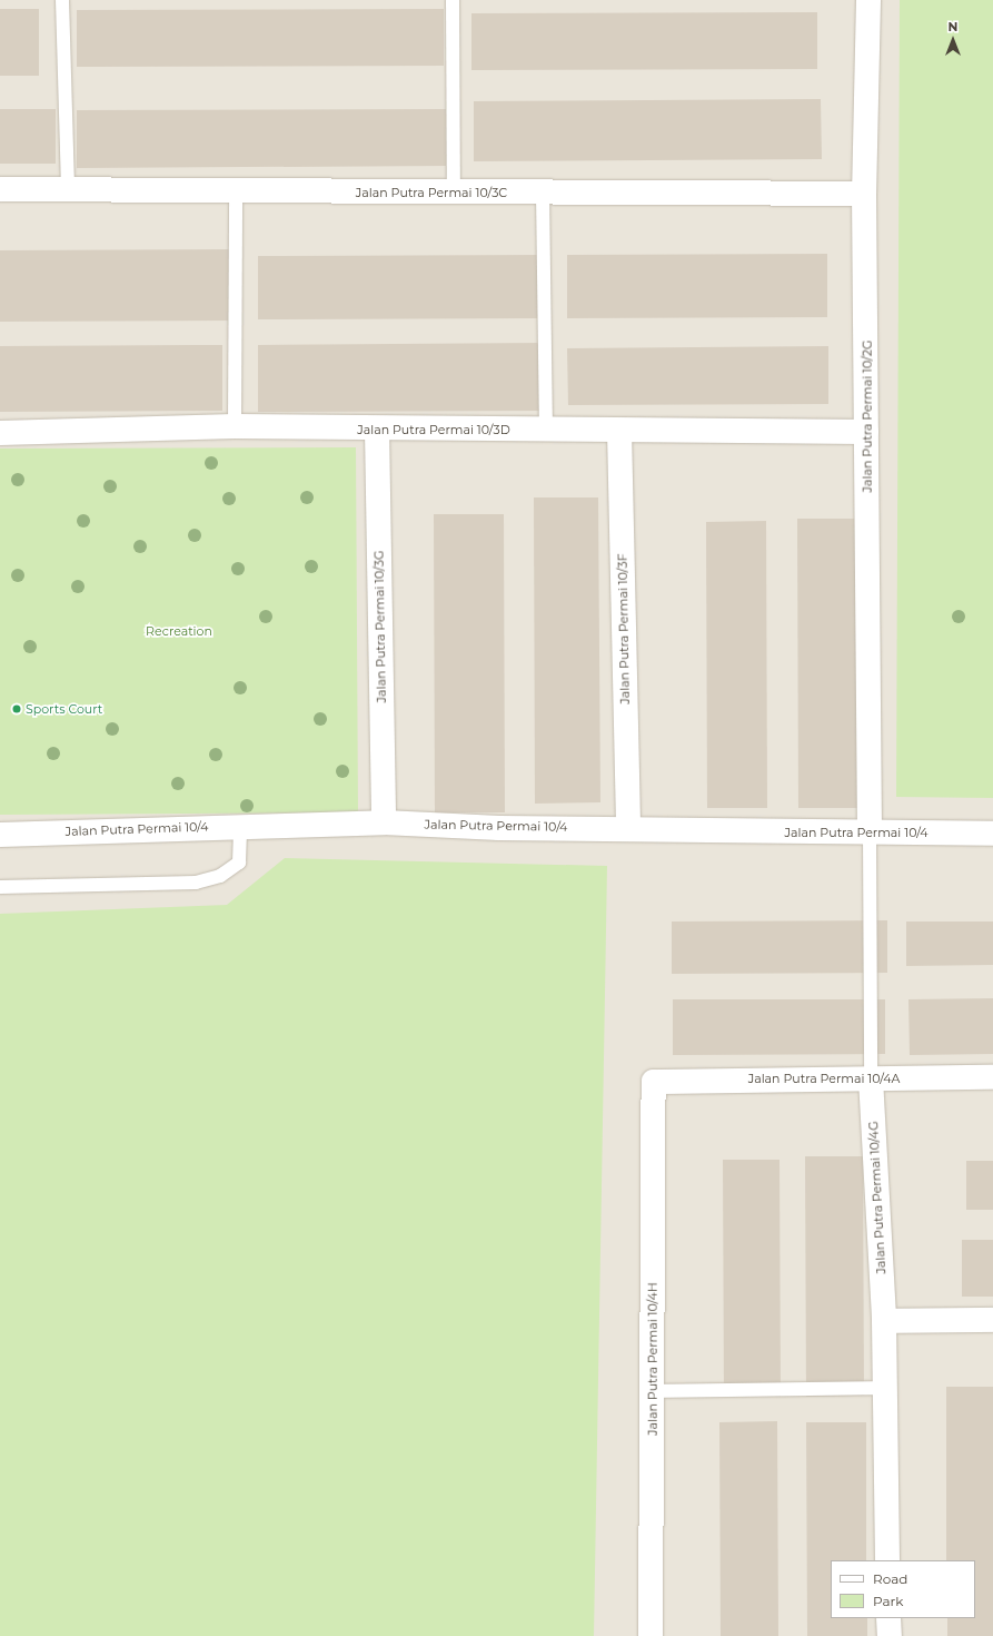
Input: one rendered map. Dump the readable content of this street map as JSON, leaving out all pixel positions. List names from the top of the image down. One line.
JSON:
{"streets":{"street":["Jalan Putra Permai 10/3C","Jalan Putra Permai 10/2G","Jalan Putra Permai 10/3D","Jalan Putra Permai 10/3G","Jalan Putra Permai 10/3F","Jalan Putra Permai 10/4","Jalan Putra Permai 10/4A","Jalan Putra Permai 10/4G","Jalan Putra Permai 10/4H"]},"crossings":[["Jalan Putra Permai 10/3C","Jalan Putra Permai 10/2G"],["Jalan Putra Permai 10/2G","Jalan Putra Permai 10/3D"],["Jalan Putra Permai 10/2G","Jalan Putra Permai 10/4"],["Jalan Putra Permai 10/2G","Jalan Putra Permai 10/4G"],["Jalan Putra Permai 10/3D","Jalan Putra Permai 10/3G"],["Jalan Putra Permai 10/3D","Jalan Putra Permai 10/3F"],["Jalan Putra Permai 10/3G","Jalan Putra Permai 10/4"],["Jalan Putra Permai 10/3F","Jalan Putra Permai 10/4"],["Jalan Putra Permai 10/4","Jalan Putra Permai 10/4G"],["Jalan Putra Permai 10/4A","Jalan Putra Permai 10/4G"],["Jalan Putra Permai 10/4A","Jalan Putra Permai 10/4H"]],"parks":["Recreation"],"places":["Sports Court"],"legend":["Road","Park"],"north":"top"}
